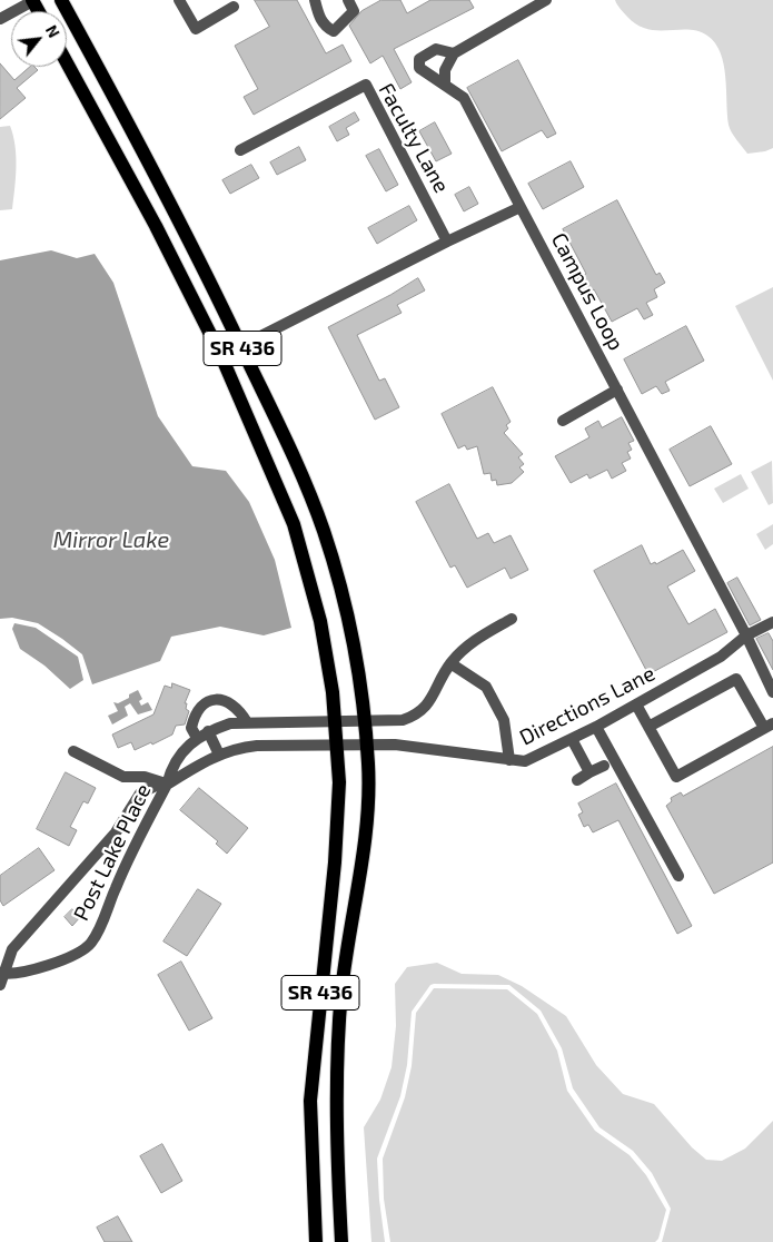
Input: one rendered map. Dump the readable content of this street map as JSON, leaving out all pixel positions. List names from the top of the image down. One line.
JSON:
{"streets":{"main road":["SR 436"],"street":["Faculty Lane","Campus Loop","Directions Lane","Post Lake Place"]},"crossings":[["Campus Loop","Directions Lane"],["SR 436","Directions Lane"],["SR 436","Post Lake Place"],["Directions Lane","Post Lake Place"]],"water":["Mirror Lake"],"north":"top right"}
